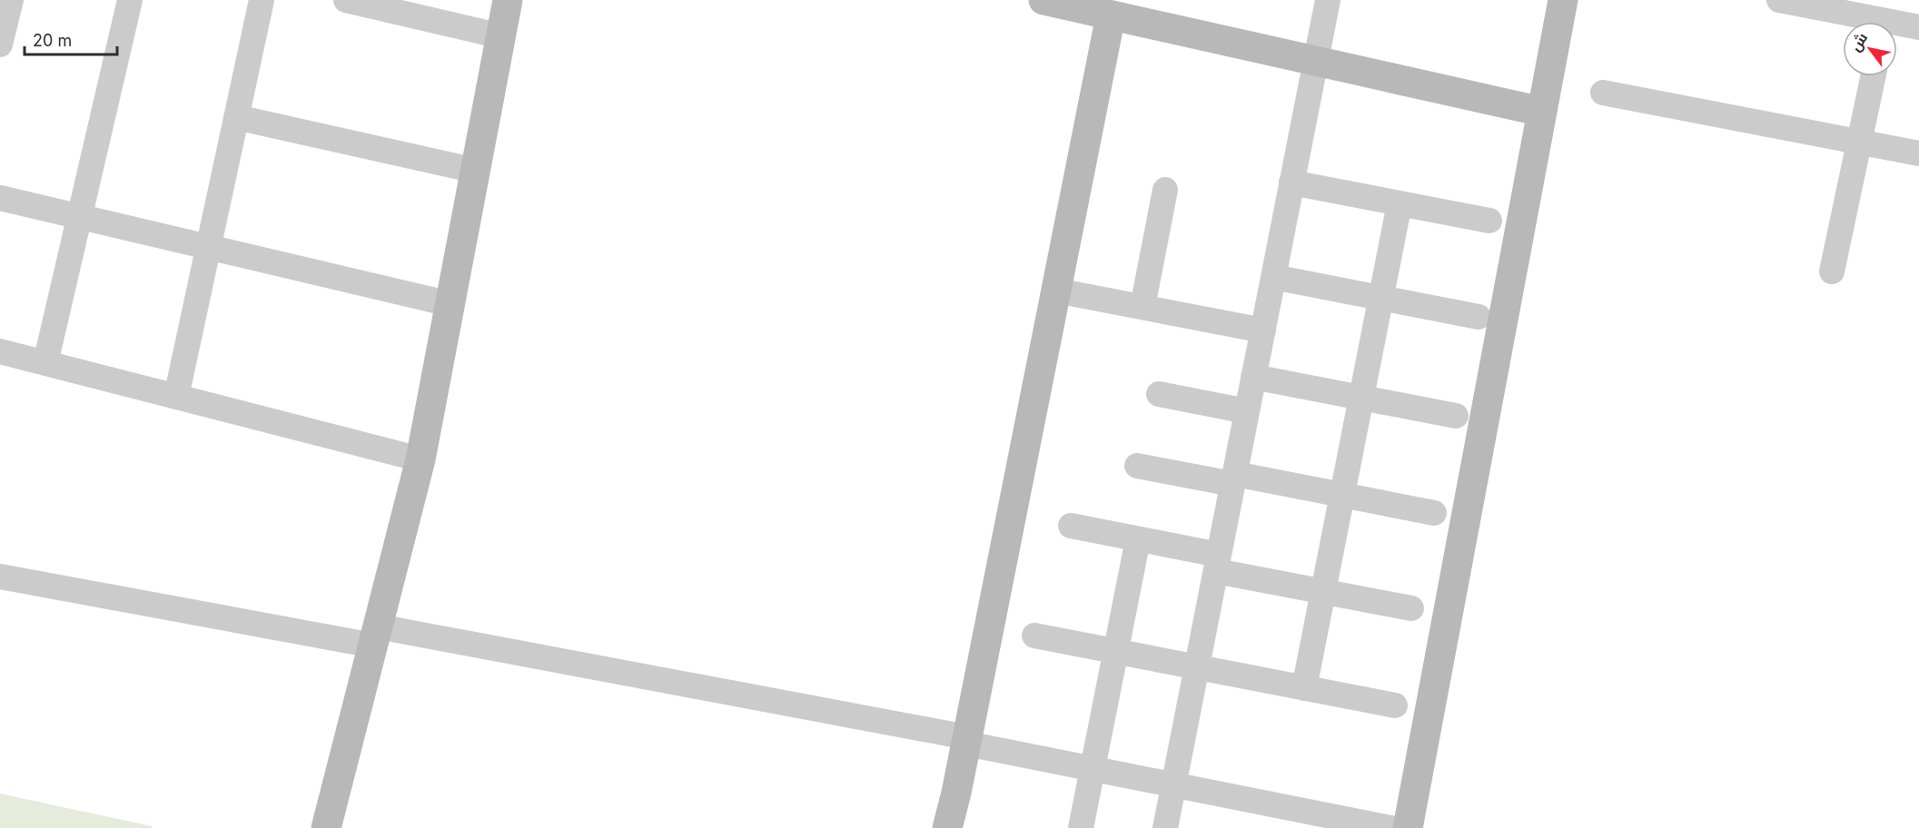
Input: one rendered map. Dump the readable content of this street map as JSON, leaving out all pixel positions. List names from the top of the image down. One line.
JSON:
{"scale_bar":"20 m","north":"top left"}
